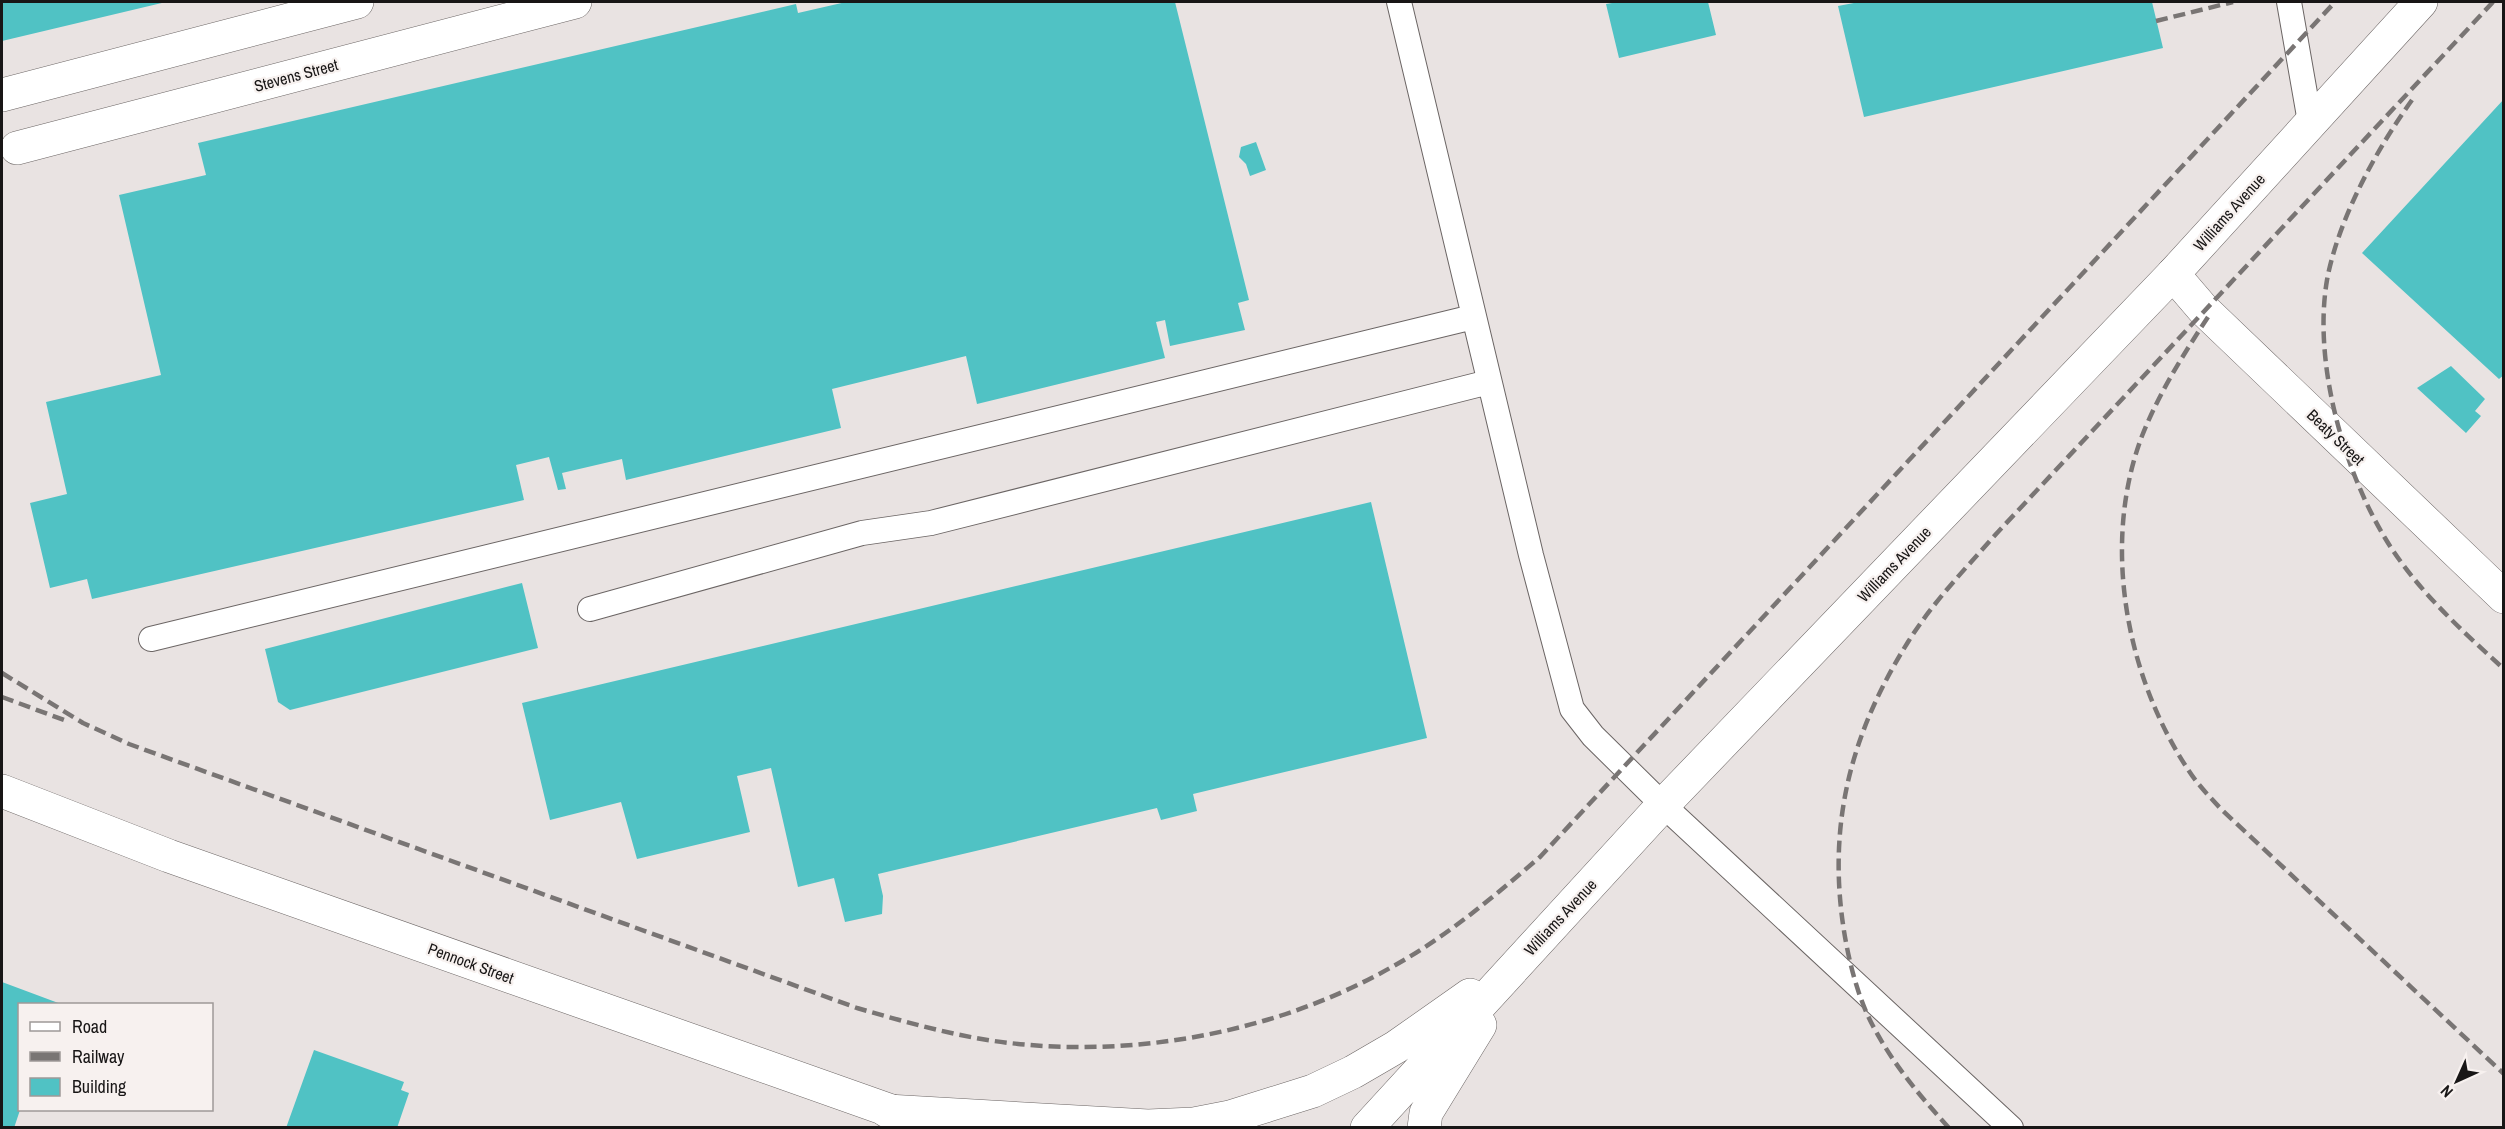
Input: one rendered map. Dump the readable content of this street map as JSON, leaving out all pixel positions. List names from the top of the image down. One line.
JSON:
{"streets":{"street":["Stevens Street","Williams Avenue","Beaty Street","Pennock Street"]},"crossings":[["Williams Avenue","Beaty Street"]],"legend":["Road","Railway","Building"],"north":"bottom left"}
